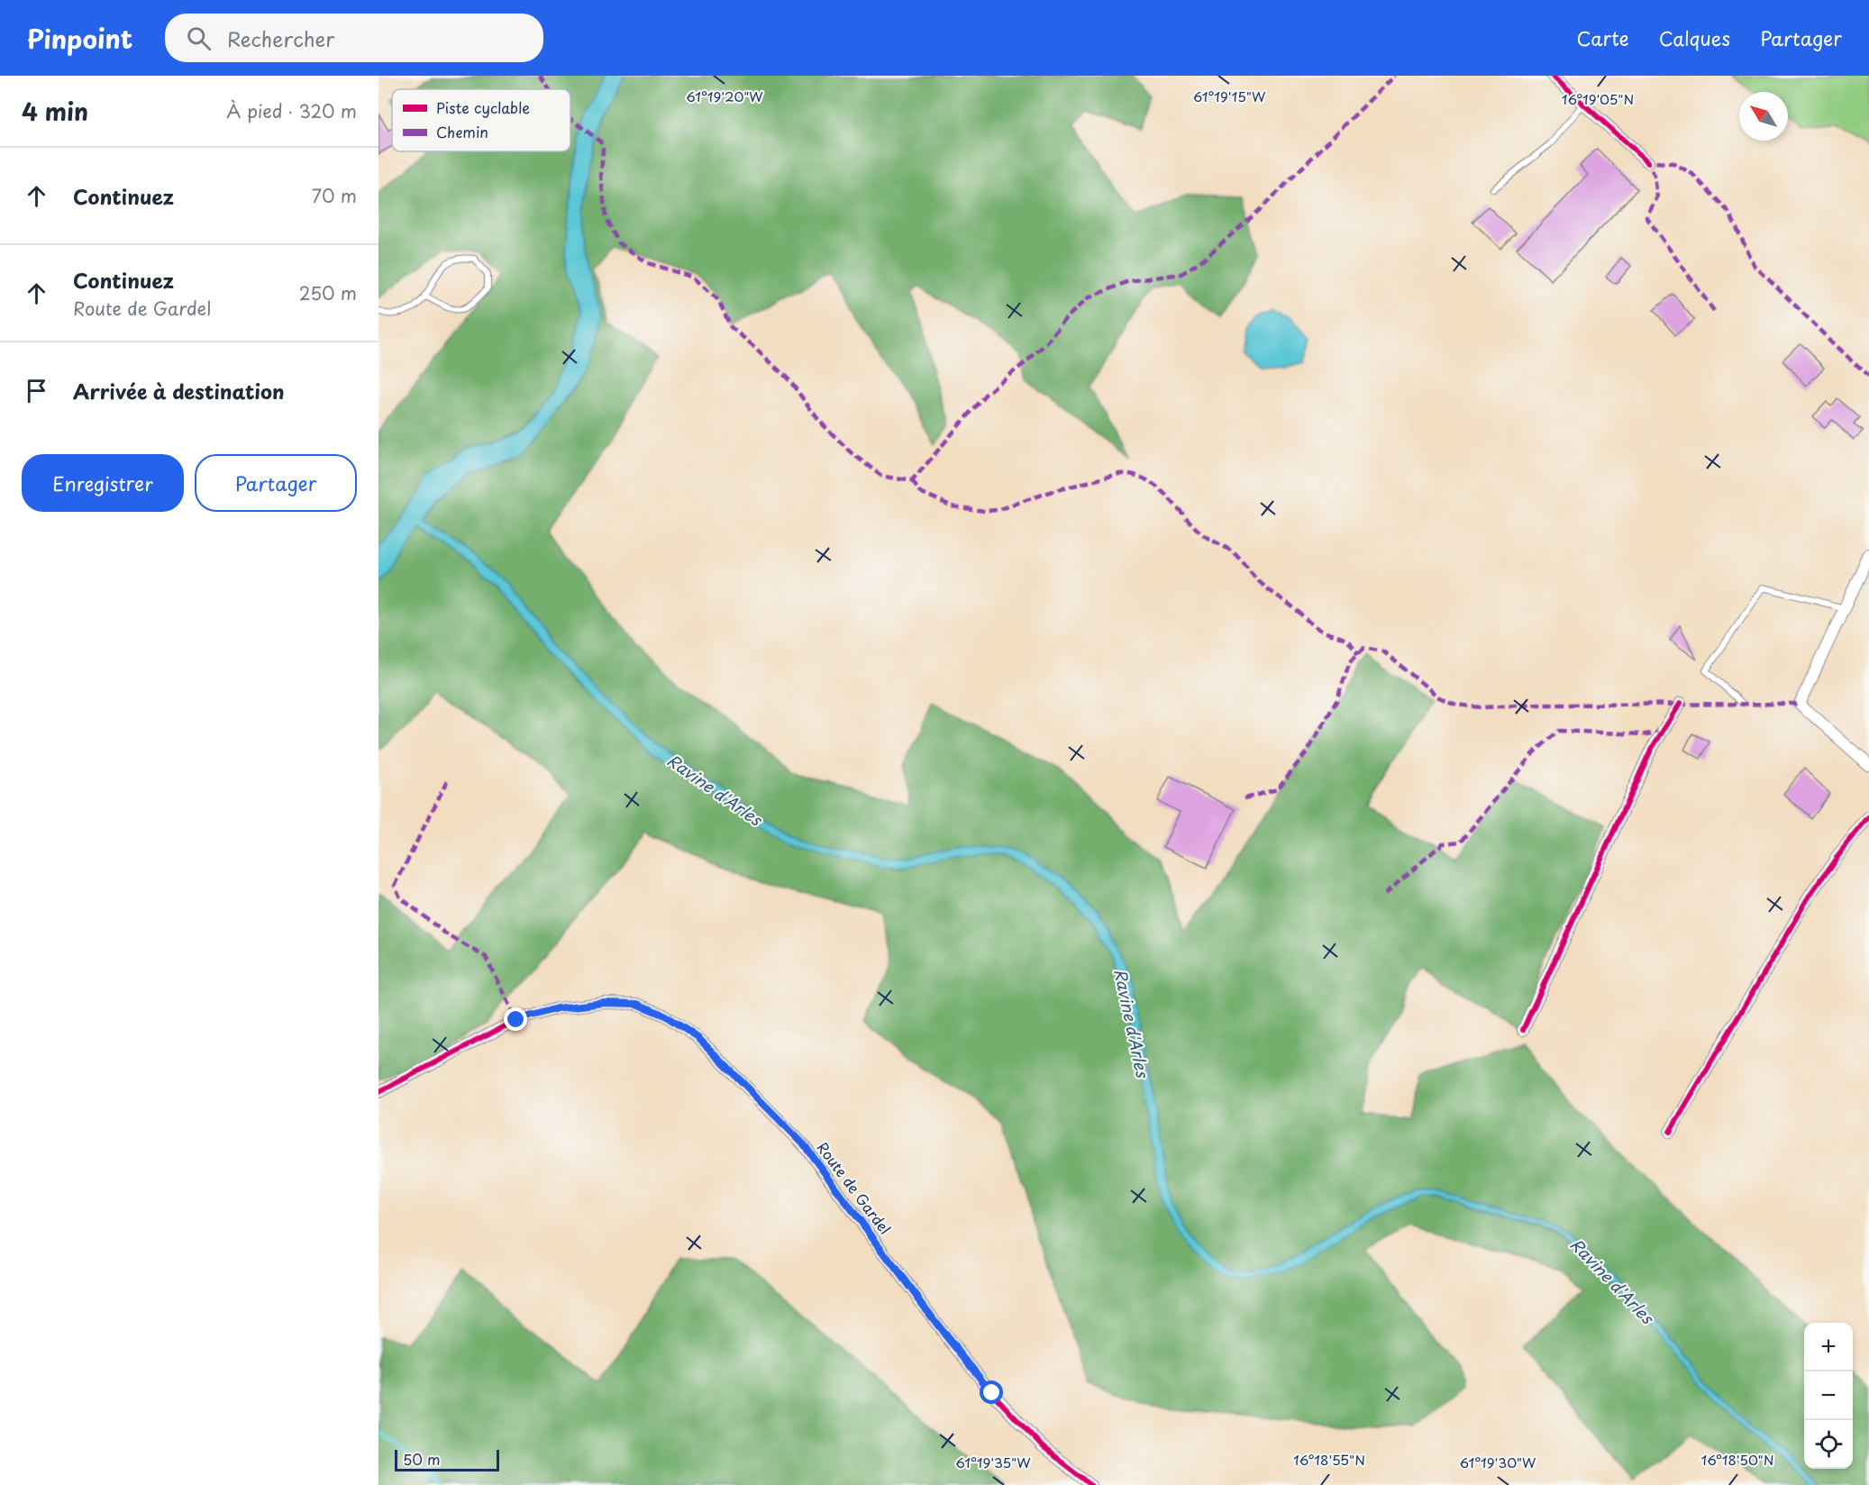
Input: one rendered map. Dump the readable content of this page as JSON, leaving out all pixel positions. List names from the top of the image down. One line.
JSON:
{"streets":{"street":["Route de Gardel"]},"water":["Ravine d'Arles"],"legend":["Piste cyclable","Chemin"],"scale_bar":"50 m","north":"top left","page":{"header":"Pinpoint","search":"Rechercher","nav":["Carte","Calques","Partager"],"heading":["4 min","À pied · 320 m"],"list":[["Continuez","70 m"],["Continuez","Route de Gardel","250 m"],"Arrivée à destination"],"buttons":["Enregistrer","Partager"],"map_buttons":["+","−"],"scale":"50 m"},"coordinates":["61°19'20\"W","61°19'15\"W","16°19'05\"N","16°18'55\"N","16°18'50\"N","61°19'35\"W","61°19'30\"W"]}
